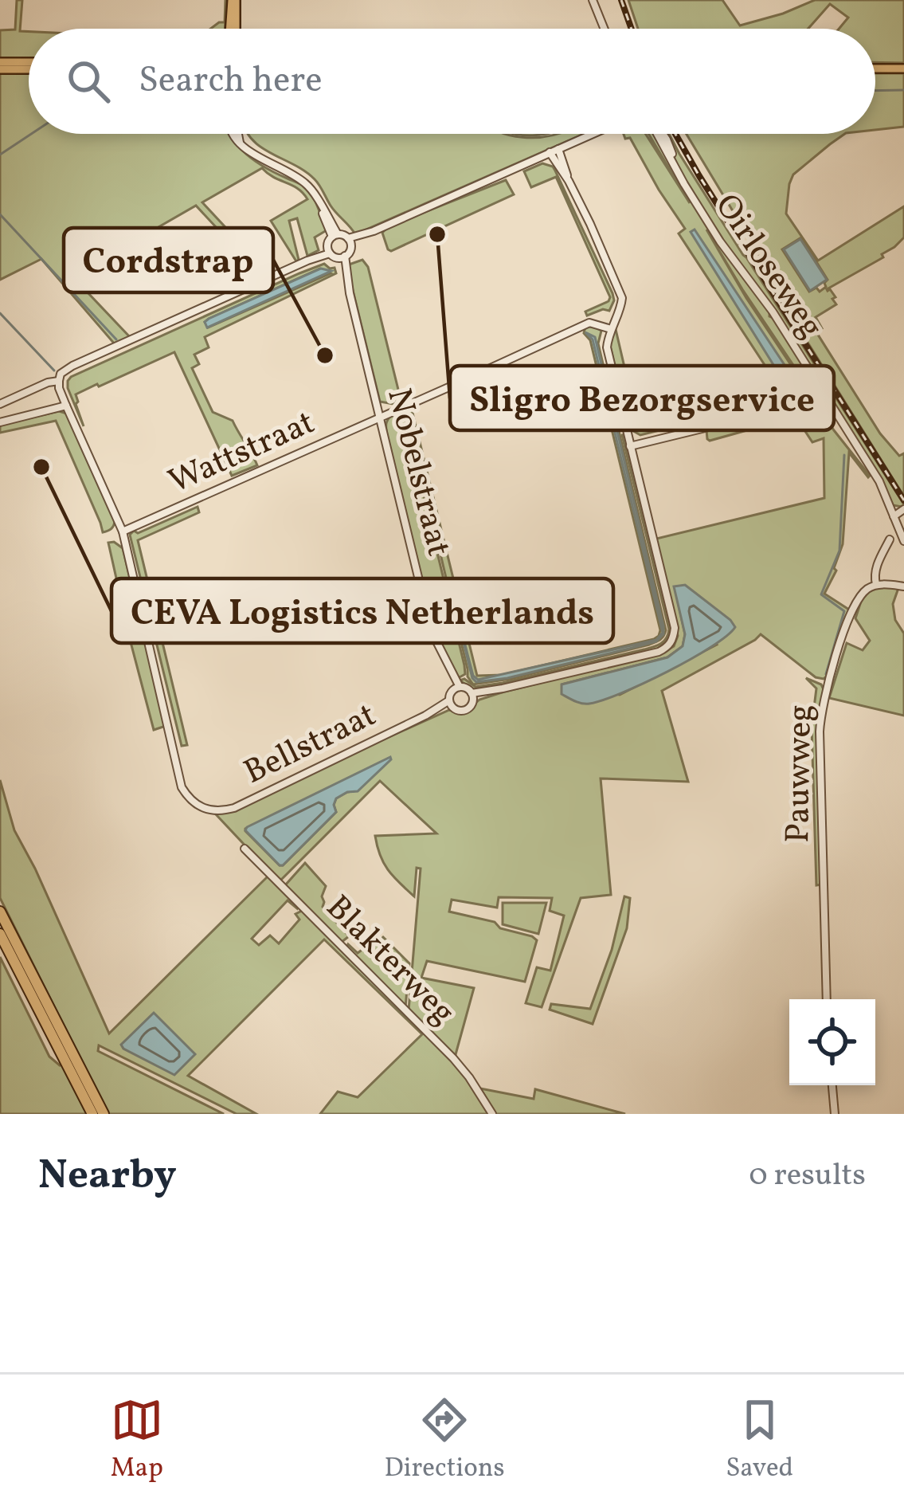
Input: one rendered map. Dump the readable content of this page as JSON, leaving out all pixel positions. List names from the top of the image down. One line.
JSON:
{"streets":{"street":["Oirloseweg","Wattstraat","Nobelstraat","Bellstraat","Pauwweg","Blakterweg"]},"crossings":[["Wattstraat","Nobelstraat"],["Wattstraat","Bellstraat"],["Nobelstraat","Bellstraat"]],"places":["Sligro Bezorgservice","Cordstrap","CEVA Logistics Netherlands"],"page":{"search":"Search here","heading":["Nearby","0 results"],"nav":["Map","Directions","Saved"]}}
